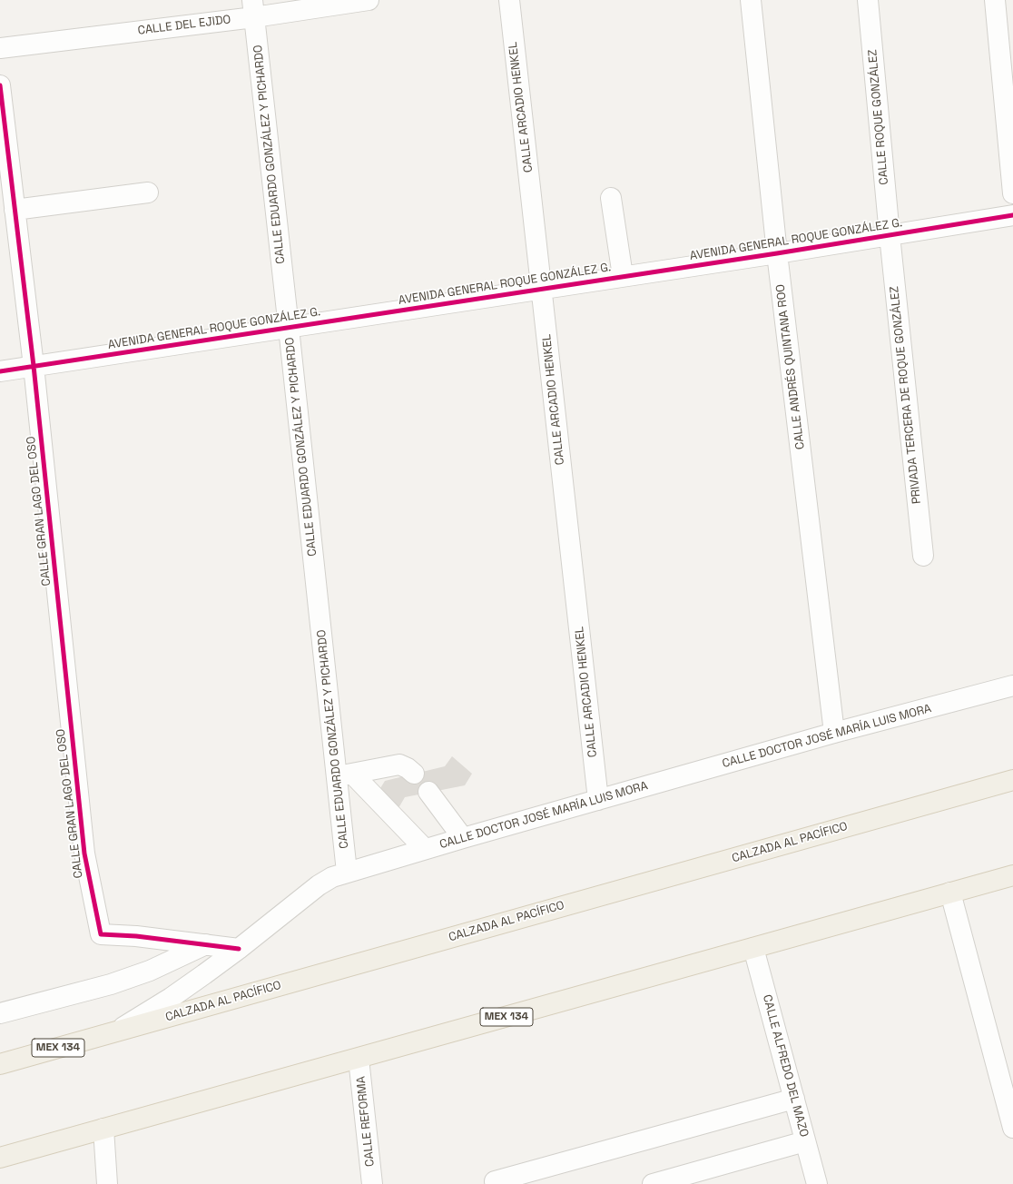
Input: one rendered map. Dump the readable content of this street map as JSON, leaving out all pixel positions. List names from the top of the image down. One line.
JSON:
{"streets":{"main road":["CALZADA AL PACÍFICO","MEX 134"],"street":["CALLE DEL EJIDO","CALLE ARCADIO HENKEL","CALLE ROQUE GONZÁLEZ","CALLE EDUARDO GONZÁLEZ Y PICHARDO","AVENIDA GENERAL ROQUE GONZÁLEZ G.","CALLE ANDRÉS QUINTANA ROO","PRIVADA TERCERA DE ROQUE GONZÁLEZ","CALLE GRAN LAGO DEL OSO","CALLE DOCTOR JOSÉ MARÍA LUIS MORA","CALLE ALFREDO DEL MAZO","CALLE REFORMA"]},"crossings":[["CALLE DEL EJIDO","CALLE EDUARDO GONZÁLEZ Y PICHARDO"],["CALLE ARCADIO HENKEL","AVENIDA GENERAL ROQUE GONZÁLEZ G."],["CALLE ARCADIO HENKEL","CALLE DOCTOR JOSÉ MARÍA LUIS MORA"],["CALLE ROQUE GONZÁLEZ","AVENIDA GENERAL ROQUE GONZÁLEZ G."],["CALLE ROQUE GONZÁLEZ","PRIVADA TERCERA DE ROQUE GONZÁLEZ"],["CALLE EDUARDO GONZÁLEZ Y PICHARDO","AVENIDA GENERAL ROQUE GONZÁLEZ G."],["CALLE EDUARDO GONZÁLEZ Y PICHARDO","CALLE DOCTOR JOSÉ MARÍA LUIS MORA"],["AVENIDA GENERAL ROQUE GONZÁLEZ G.","CALLE ANDRÉS QUINTANA ROO"],["AVENIDA GENERAL ROQUE GONZÁLEZ G.","PRIVADA TERCERA DE ROQUE GONZÁLEZ"],["AVENIDA GENERAL ROQUE GONZÁLEZ G.","CALLE GRAN LAGO DEL OSO"],["CALLE ANDRÉS QUINTANA ROO","CALLE DOCTOR JOSÉ MARÍA LUIS MORA"],["CALLE DOCTOR JOSÉ MARÍA LUIS MORA","CALZADA AL PACÍFICO"],["MEX 134","CALLE ALFREDO DEL MAZO"],["MEX 134","CALLE REFORMA"]]}
